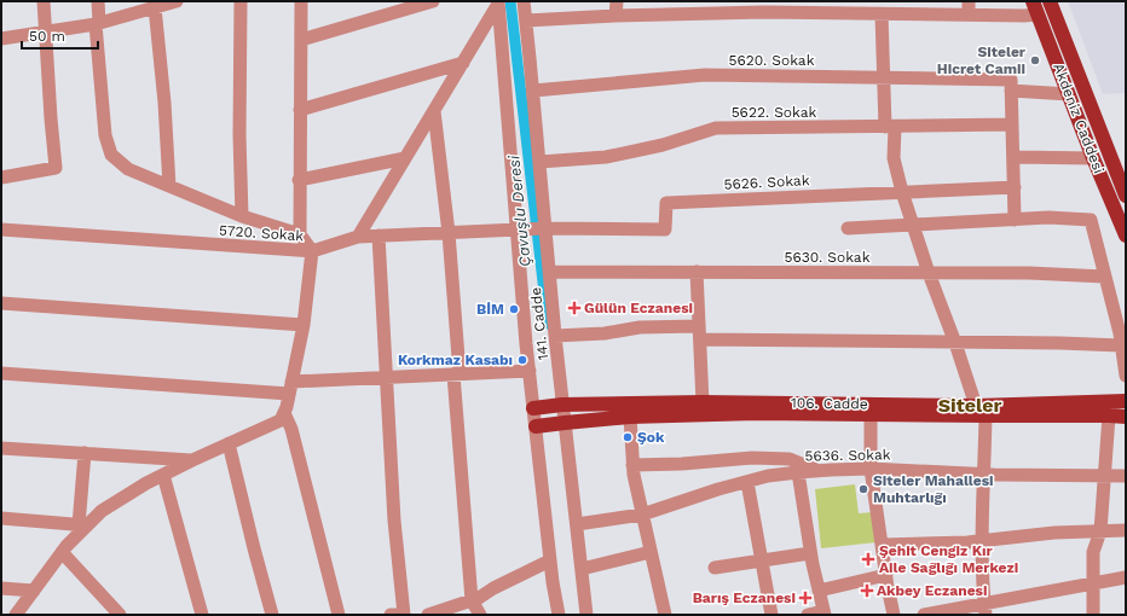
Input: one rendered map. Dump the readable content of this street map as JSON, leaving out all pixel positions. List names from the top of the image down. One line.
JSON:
{"streets":{"main road":["Akdeniz Caddesi","106. Cadde"],"street":["5620. Sokak","5622. Sokak","5626. Sokak","5720. Sokak","5630. Sokak","141. Cadde","5636. Sokak"]},"crossings":[["5620. Sokak","Akdeniz Caddesi"],["5620. Sokak","141. Cadde"],["5622. Sokak","141. Cadde"],["5626. Sokak","5720. Sokak"],["5626. Sokak","141. Cadde"],["5720. Sokak","141. Cadde"],["5630. Sokak","141. Cadde"],["141. Cadde","106. Cadde"],["141. Cadde","5636. Sokak"]],"districts":["Siteler"],"water":["Çavuşlu Deresi"],"places":{"other":["Siteler Hicret Camii","BİM","Korkmaz Kasabı","Şok","Siteler Mahallesi Muhtarlığı"],"health":["Gülün Eczanesi","Şehit Cengiz Kır Aile Sağlığı Merkezi","Akbey Eczanesi","Barış Eczanesi"]},"scale_bar":"50 m"}
